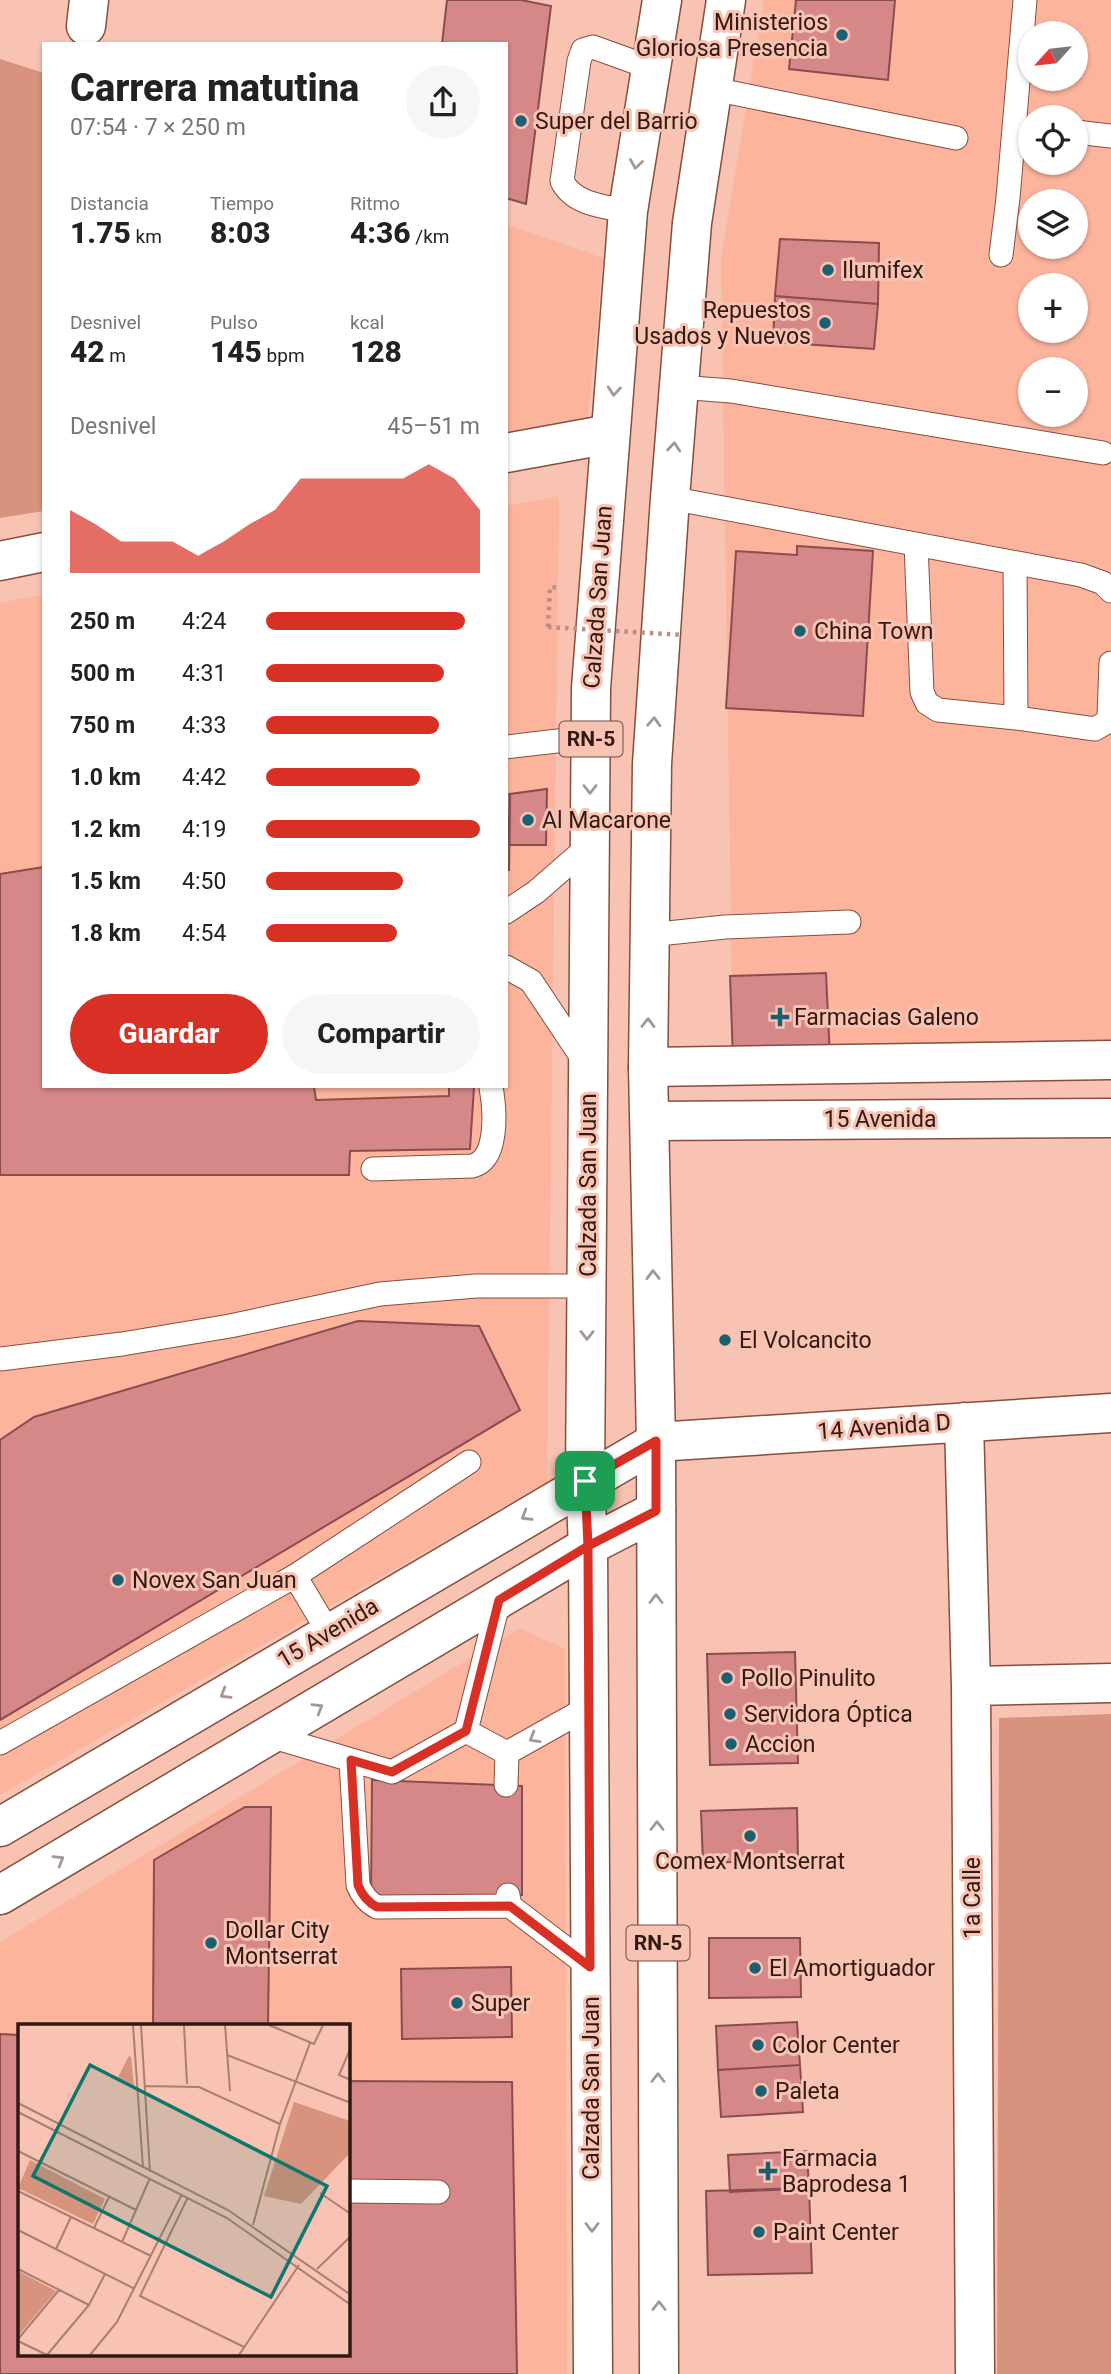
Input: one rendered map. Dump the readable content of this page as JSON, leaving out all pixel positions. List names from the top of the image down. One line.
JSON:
{"streets":{"main road":["Calzada San Juan","RN-5","15 Avenida","14 Avenida D","1a Calle"]},"crossings":[["Calzada San Juan","15 Avenida"],["RN-5","15 Avenida"],["RN-5","14 Avenida D"],["15 Avenida","14 Avenida D"],["14 Avenida D","1a Calle"]],"places":{"other":["Ministerios Gloriosa Presencia","Super del Barrio","Ilumifex","Repuestos Usados y Nuevos","China Town","Al Macarone","El Volcancito","Novex San Juan","Pollo Pinulito","Servidora Óptica","Accion","Comex Montserrat","Dollar City Montserrat","El Amortiguador","Super","Color Center","Paleta","Paint Center"],"health":["Farmacias Galeno","Farmacia Baprodesa 1"]},"north":"bottom left","page":{"map_buttons":["+","−"],"heading":["Carrera matutina","07:54 · 7 × 250 m"],"stats":[["Distancia","1.75 km"],["Tiempo","8:03"],["Ritmo","4:36 /km"],["Desnivel","42 m"],["Pulso","145 bpm"],["kcal","128"]],"chart":["Desnivel","45–51 m"],"list":[{"name":"250 m","note":"4:24"},{"name":"500 m","note":"4:31"},{"name":"750 m","note":"4:33"},{"name":"1.0 km","note":"4:42"},{"name":"1.2 km","note":"4:19"},{"name":"1.5 km","note":"4:50"},{"name":"1.8 km","note":"4:54"}],"buttons":["Guardar","Compartir"]}}
